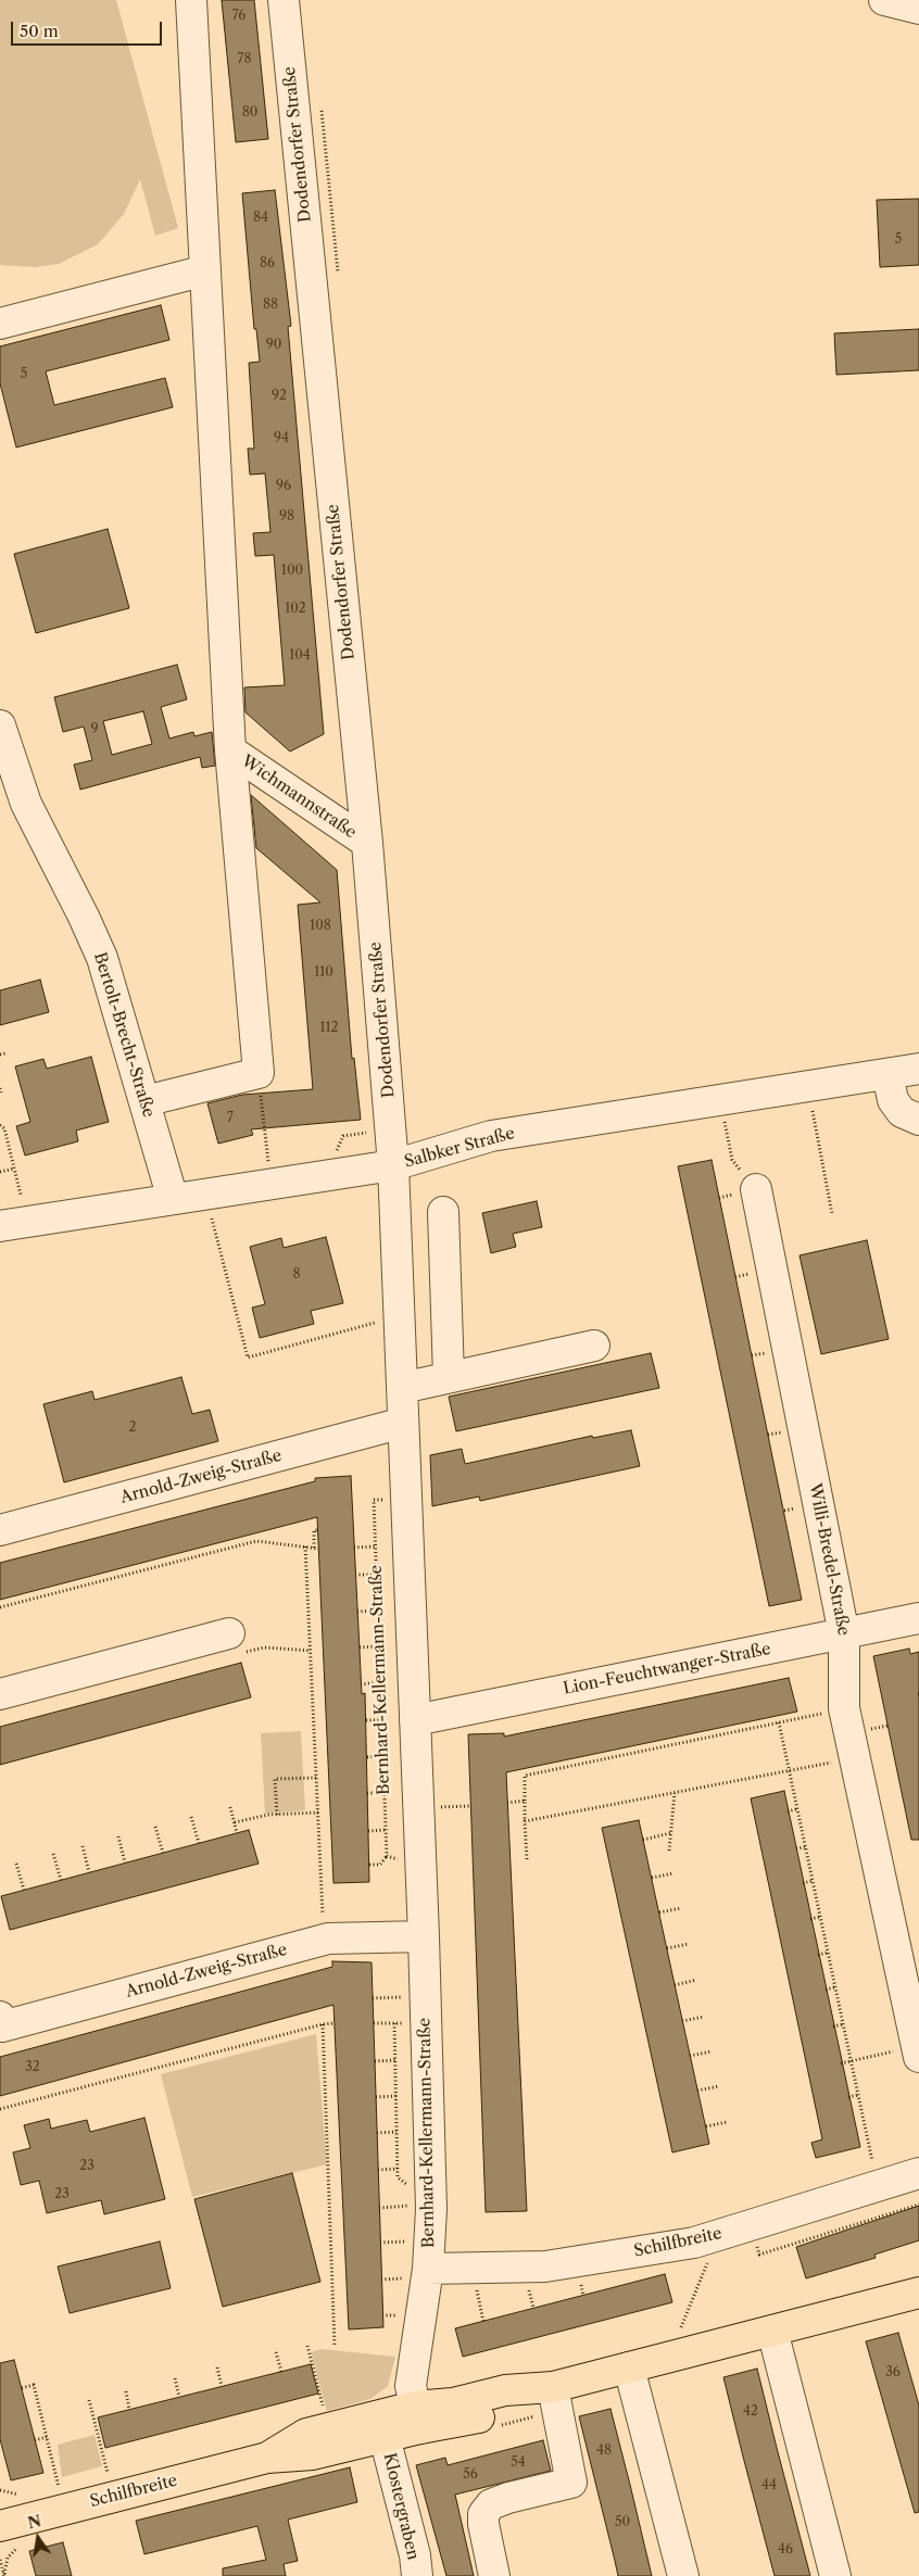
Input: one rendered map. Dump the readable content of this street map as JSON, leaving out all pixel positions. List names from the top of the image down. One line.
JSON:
{"streets":{"main road":["Schilfbreite"],"street":["Dodendorfer Straße","Wichmannstraße","Bertolt-Brecht-Straße","Salbker Straße","Arnold-Zweig-Straße","Willi-Bredel-Straße","Lion-Feuchtwanger-Straße","Bernhard-Kellermann-Straße","Klostergraben"]},"crossings":[["Dodendorfer Straße","Wichmannstraße"],["Dodendorfer Straße","Salbker Straße"],["Dodendorfer Straße","Bernhard-Kellermann-Straße"],["Bertolt-Brecht-Straße","Salbker Straße"],["Salbker Straße","Bernhard-Kellermann-Straße"],["Arnold-Zweig-Straße","Bernhard-Kellermann-Straße"],["Willi-Bredel-Straße","Lion-Feuchtwanger-Straße"],["Lion-Feuchtwanger-Straße","Bernhard-Kellermann-Straße"],["Bernhard-Kellermann-Straße","Schilfbreite"],["Schilfbreite","Klostergraben"]],"house_numbers":["76","78","80","84","5","86","88","90","5","92","94","96","98","100","102","104","9","108","110","112","7","8","2","32","23","23","36","42","48","54","56","44","50","46"],"scale_bar":"50 m","north":"top"}
